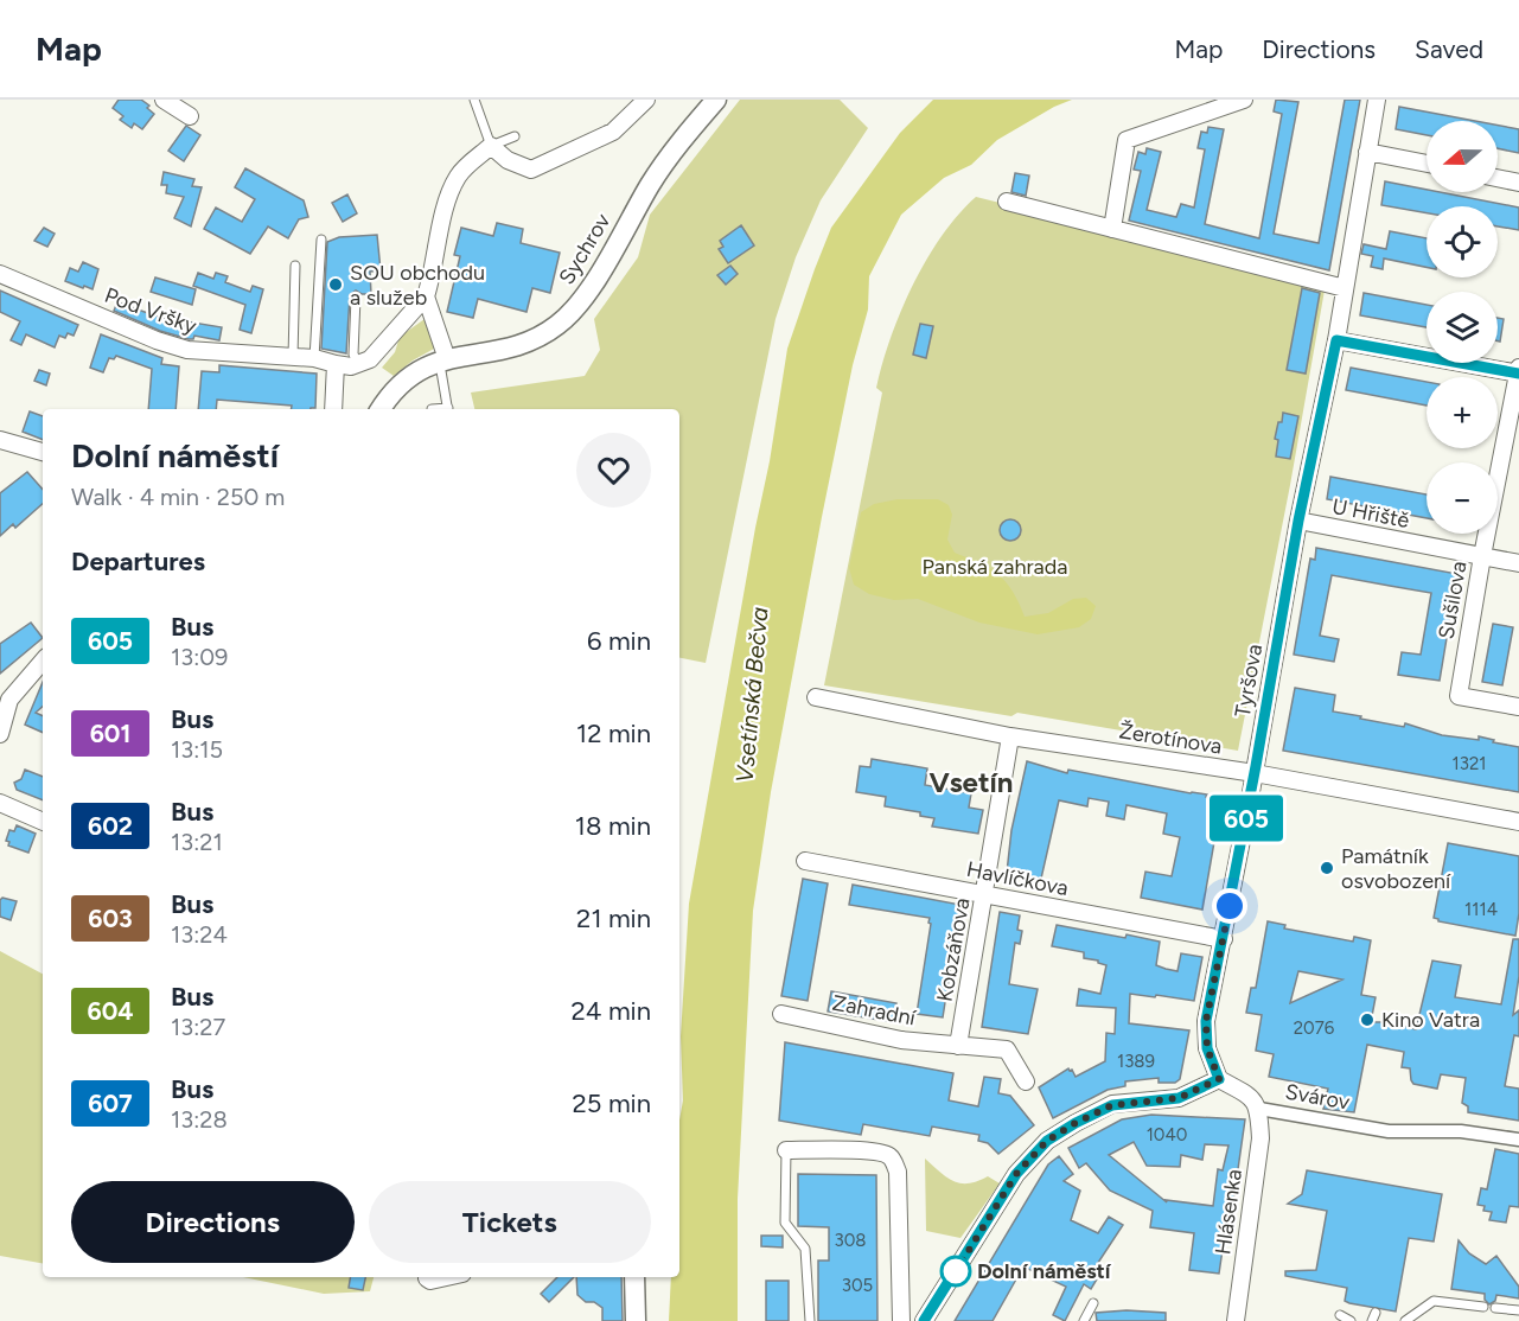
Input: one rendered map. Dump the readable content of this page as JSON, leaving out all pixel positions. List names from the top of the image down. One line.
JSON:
{"streets":{"street":["Sychrov","Pod Vršky","U Hřiště","Sušilova","Tyršova","Žerotínova","Havlíčkova","Kobzáňova","Zahradní","Svárov","Hlásenka"]},"crossings":[["U Hřiště","Sušilova"],["U Hřiště","Tyršova"],["Tyršova","Žerotínova"],["Tyršova","Havlíčkova"],["Tyršova","Svárov"],["Žerotínova","Kobzáňova"],["Havlíčkova","Kobzáňova"],["Kobzáňova","Zahradní"],["Svárov","Hlásenka"]],"districts":["Vsetín"],"water":["Vsetínská Bečva"],"parks":["Panská zahrada"],"places":["SOU obchodu a služeb","Památník osvobození","Kino Vatra","Dolní náměstí"],"lines":["bus line 605"],"house_numbers":["1321","1114","2076","1389","1040","308","305"],"north":"left","page":{"header":"Map","nav":["Map","Directions","Saved"],"on_map":"605","map_buttons":["+","−"],"heading":[["Dolní náměstí","Walk · 4 min · 250 m"],"Departures"],"list":[{"mark":"605","name":"Bus","note":"13:09","value":"6 min"},{"mark":"601","name":"Bus","note":"13:15","value":"12 min"},{"mark":"602","name":"Bus","note":"13:21","value":"18 min"},{"mark":"603","name":"Bus","note":"13:24","value":"21 min"},{"mark":"604","name":"Bus","note":"13:27","value":"24 min"},{"mark":"607","name":"Bus","note":"13:28","value":"25 min"}],"buttons":["Directions","Tickets"]}}
